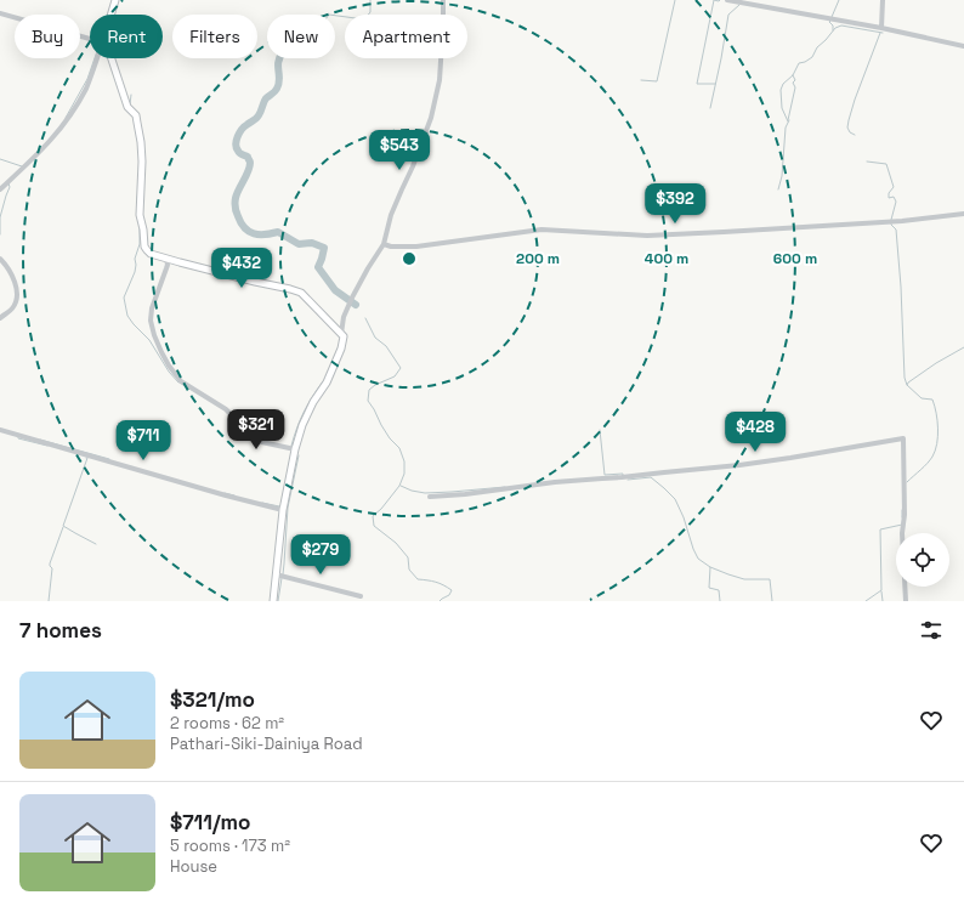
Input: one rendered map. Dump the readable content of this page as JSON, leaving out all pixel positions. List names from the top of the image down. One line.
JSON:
{"page":{"chip":["Buy","Rent","Filters","New","Apartment"],"price":["$543","$392","$432","$321","$428","$711","$279"],"heading":"7 homes","list":[{"name":"$321/mo","note":"2 rooms · 62 m² · Pathari-Siki-Dainiya Road"},{"name":"$711/mo","note":"5 rooms · 173 m² · House"}]},"rings":["200 m","400 m","600 m"]}
